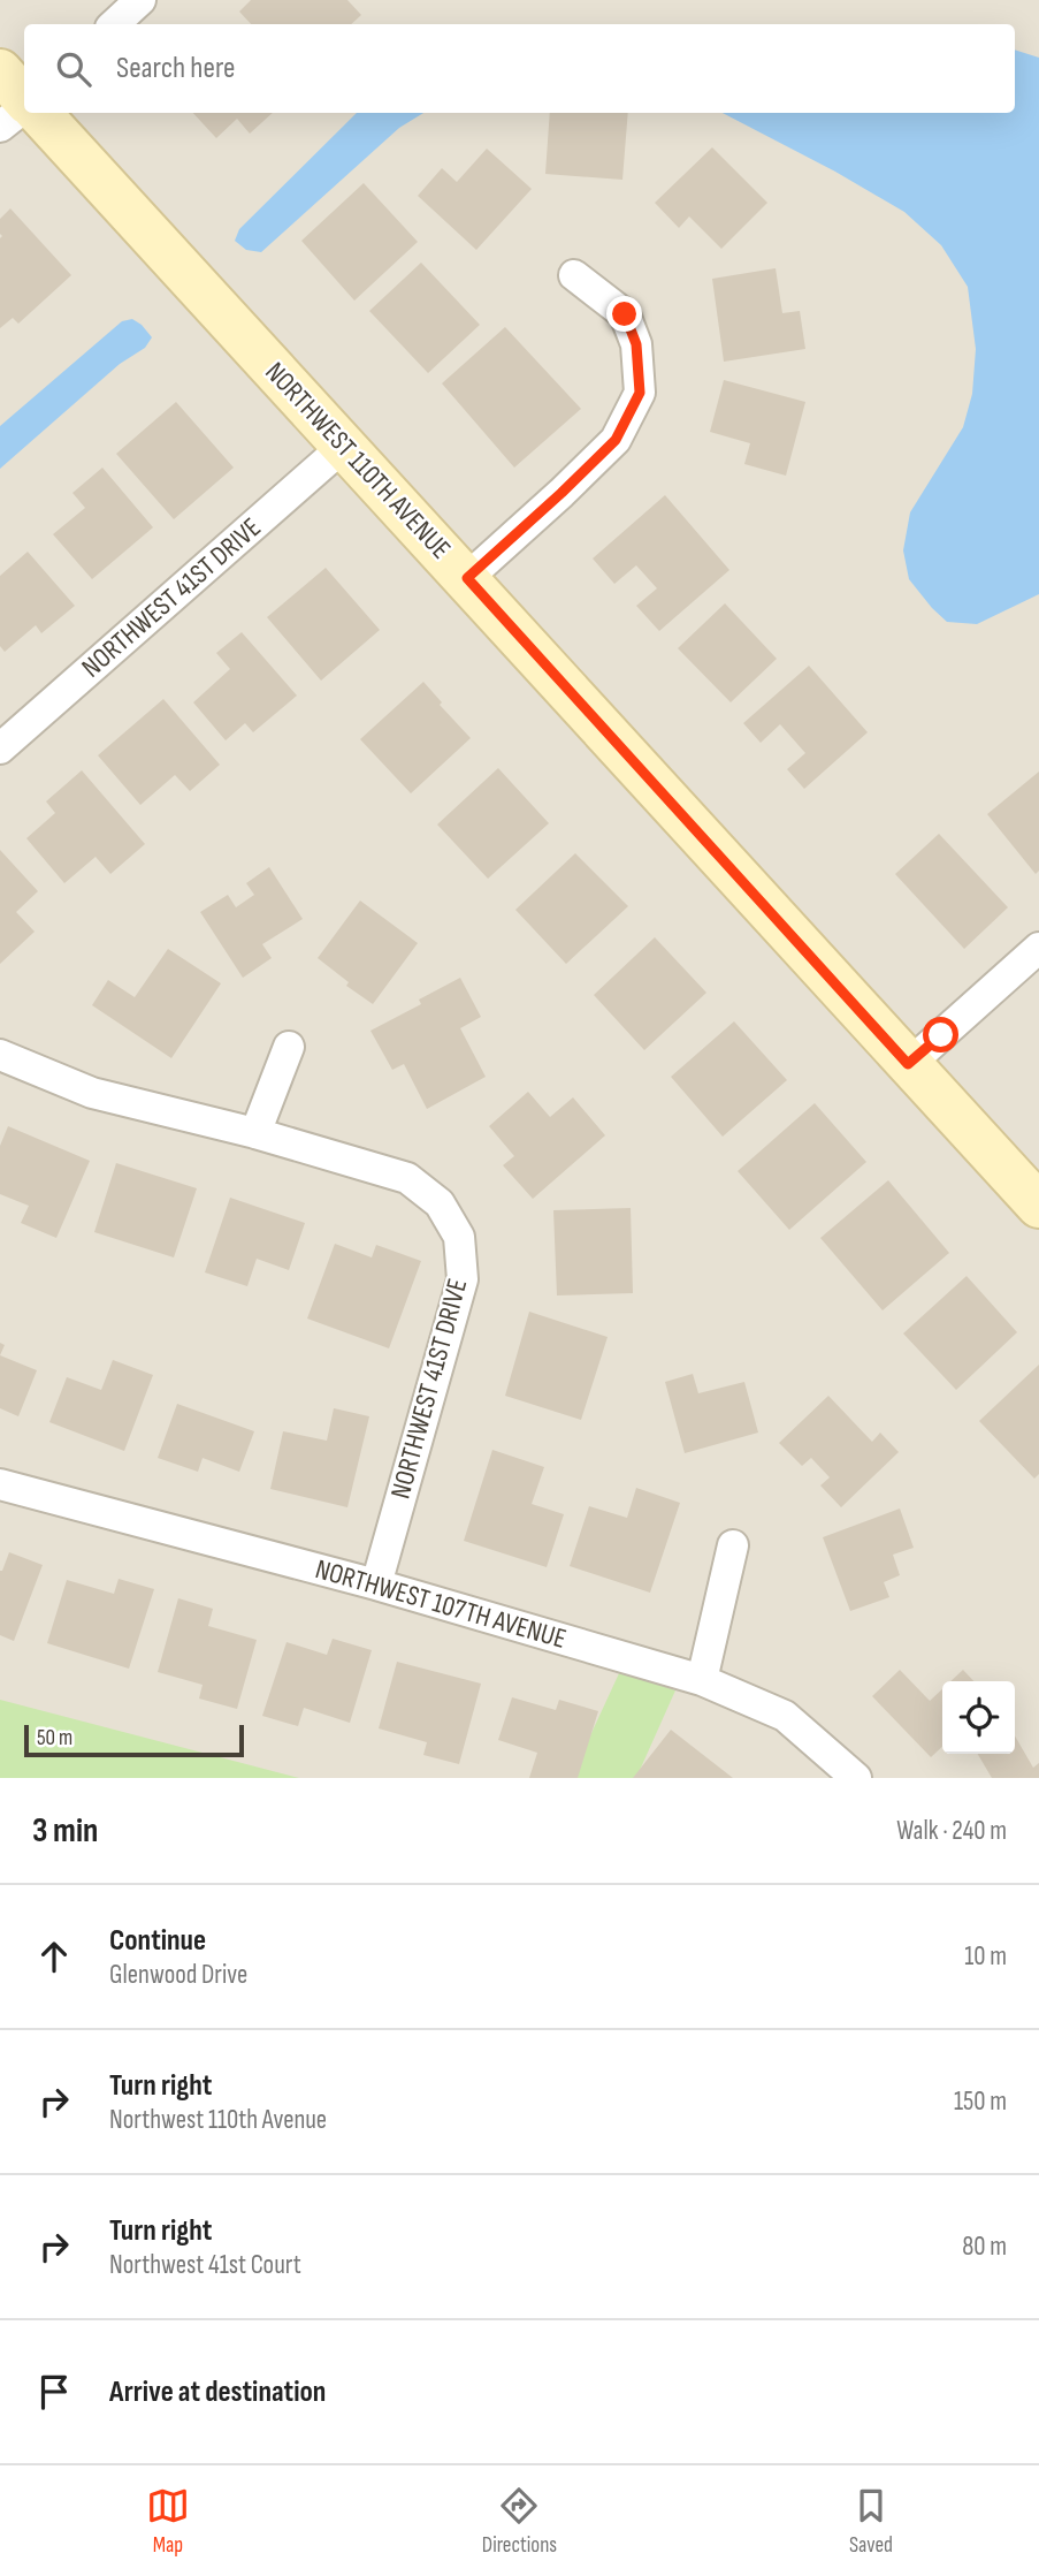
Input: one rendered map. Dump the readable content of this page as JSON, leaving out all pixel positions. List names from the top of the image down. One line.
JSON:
{"streets":{"street":["NORTHWEST 110TH AVENUE","NORTHWEST 41ST DRIVE","NORTHWEST 107TH AVENUE"]},"crossings":[["NORTHWEST 110TH AVENUE","NORTHWEST 41ST DRIVE"],["NORTHWEST 41ST DRIVE","NORTHWEST 107TH AVENUE"]],"scale_bar":"50 m","page":{"search":"Search here","scale":"50 m","heading":["3 min","Walk · 240 m"],"list":[["Continue","Glenwood Drive","10 m"],["Turn right","Northwest 110th Avenue","150 m"],["Turn right","Northwest 41st Court","80 m"],"Arrive at destination"],"nav":["Map","Directions","Saved"]}}
